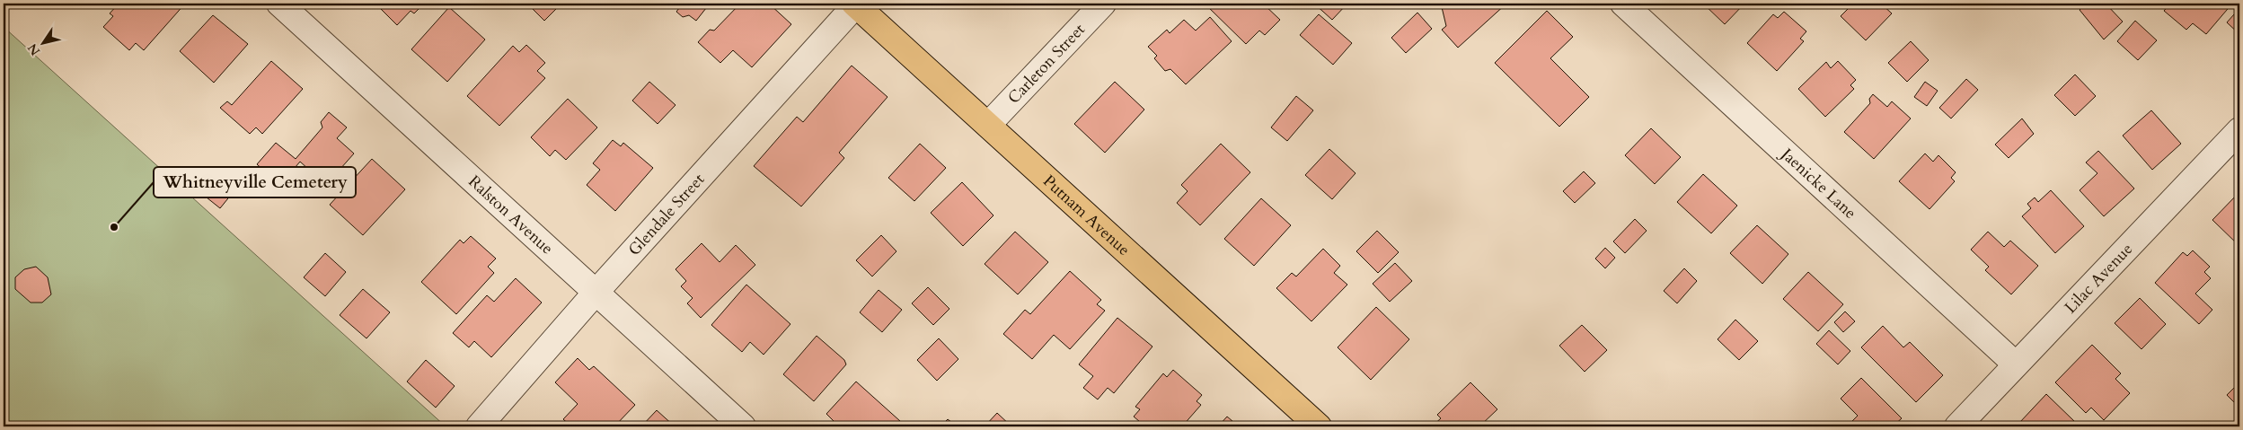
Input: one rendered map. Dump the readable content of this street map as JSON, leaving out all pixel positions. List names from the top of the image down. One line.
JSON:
{"streets":{"main road":["Putnam Avenue"],"street":["Carleton Street","Jaenicke Lane","Glendale Street","Ralston Avenue","Lilac Avenue"]},"crossings":[["Carleton Street","Putnam Avenue"],["Jaenicke Lane","Lilac Avenue"],["Glendale Street","Putnam Avenue"],["Glendale Street","Ralston Avenue"]],"places":["Whitneyville Cemetery"],"north":"bottom left"}
